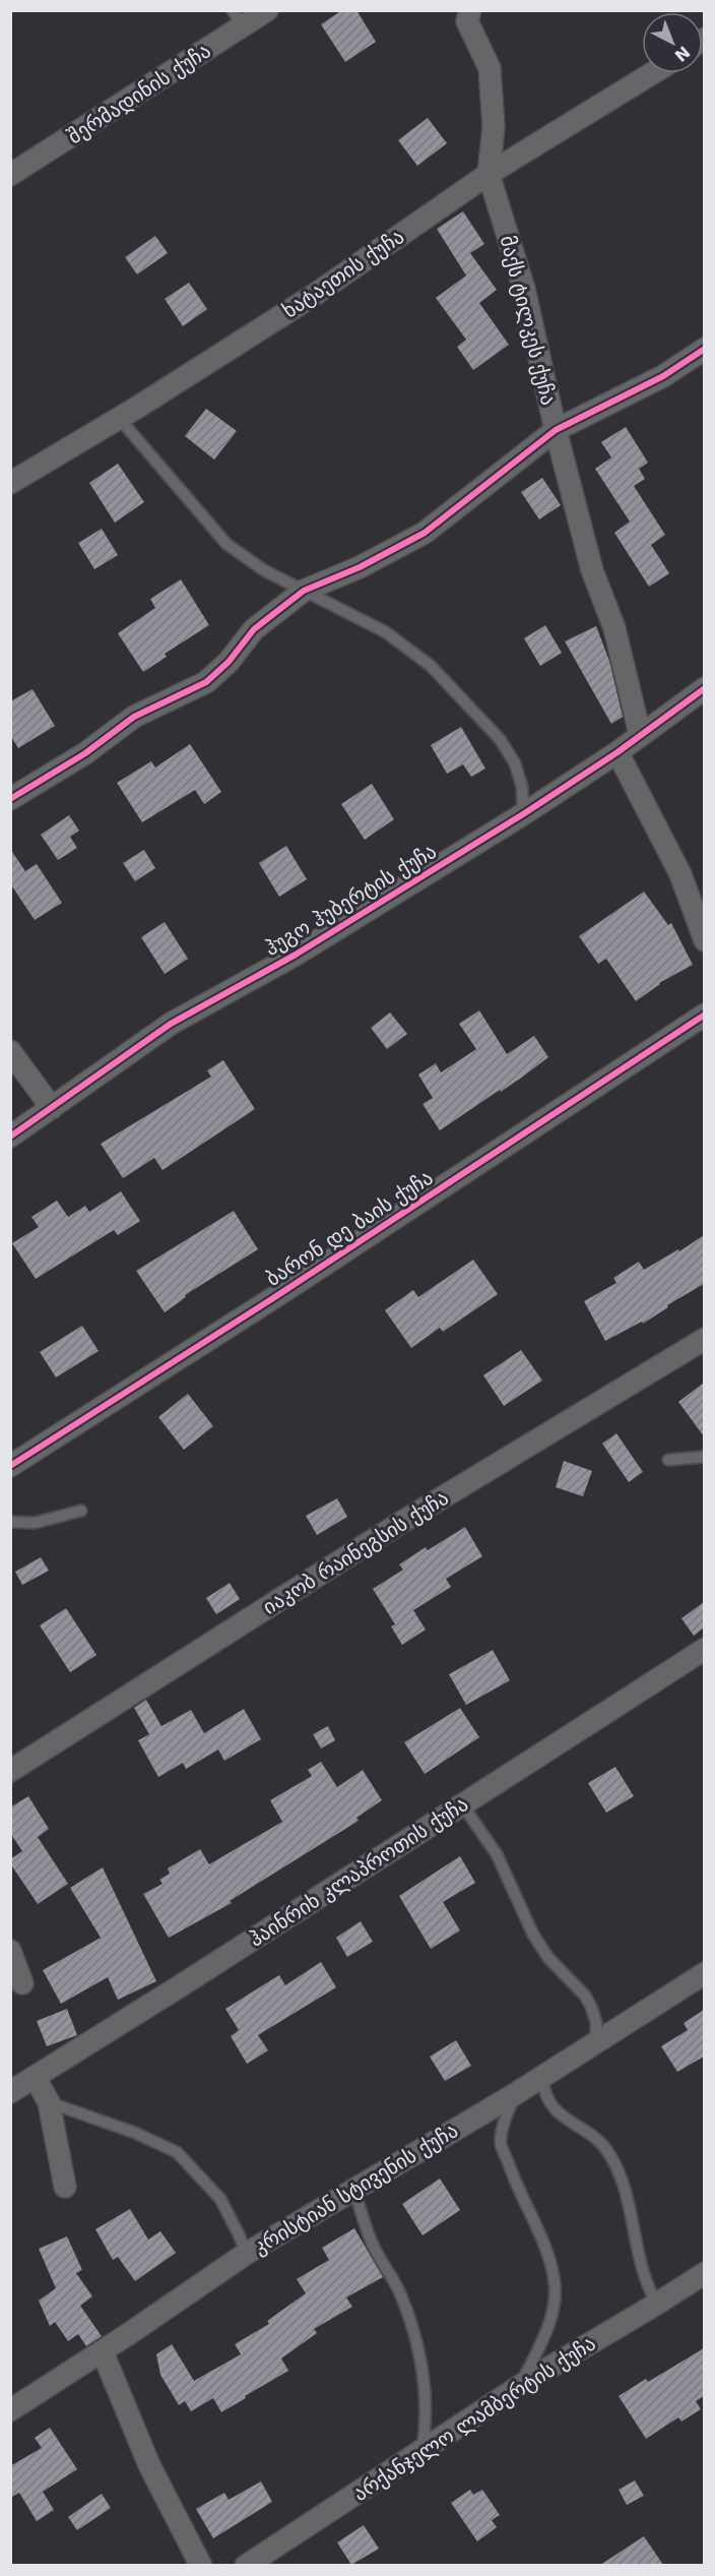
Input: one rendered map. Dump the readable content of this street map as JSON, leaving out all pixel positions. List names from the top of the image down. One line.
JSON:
{"streets":{"street":["შერმადინის ქუჩა","ხატაეთის ქუჩა","მაქს ტილკეს ქუჩა","ჰუგო ჰუბერტის ქუჩა","ბარონ დე ბაის ქუჩა","იაკობ რაინეგსის ქუჩა","ჰაინრიხ კლაპროთის ქუჩა","კრისტიან სტივენის ქუჩა","არქანჯელო ლამბერტის ქუჩა"]},"crossings":[["ხატაეთის ქუჩა","მაქს ტილკეს ქუჩა"],["მაქს ტილკეს ქუჩა","ჰუგო ჰუბერტის ქუჩა"]],"north":"bottom right"}
